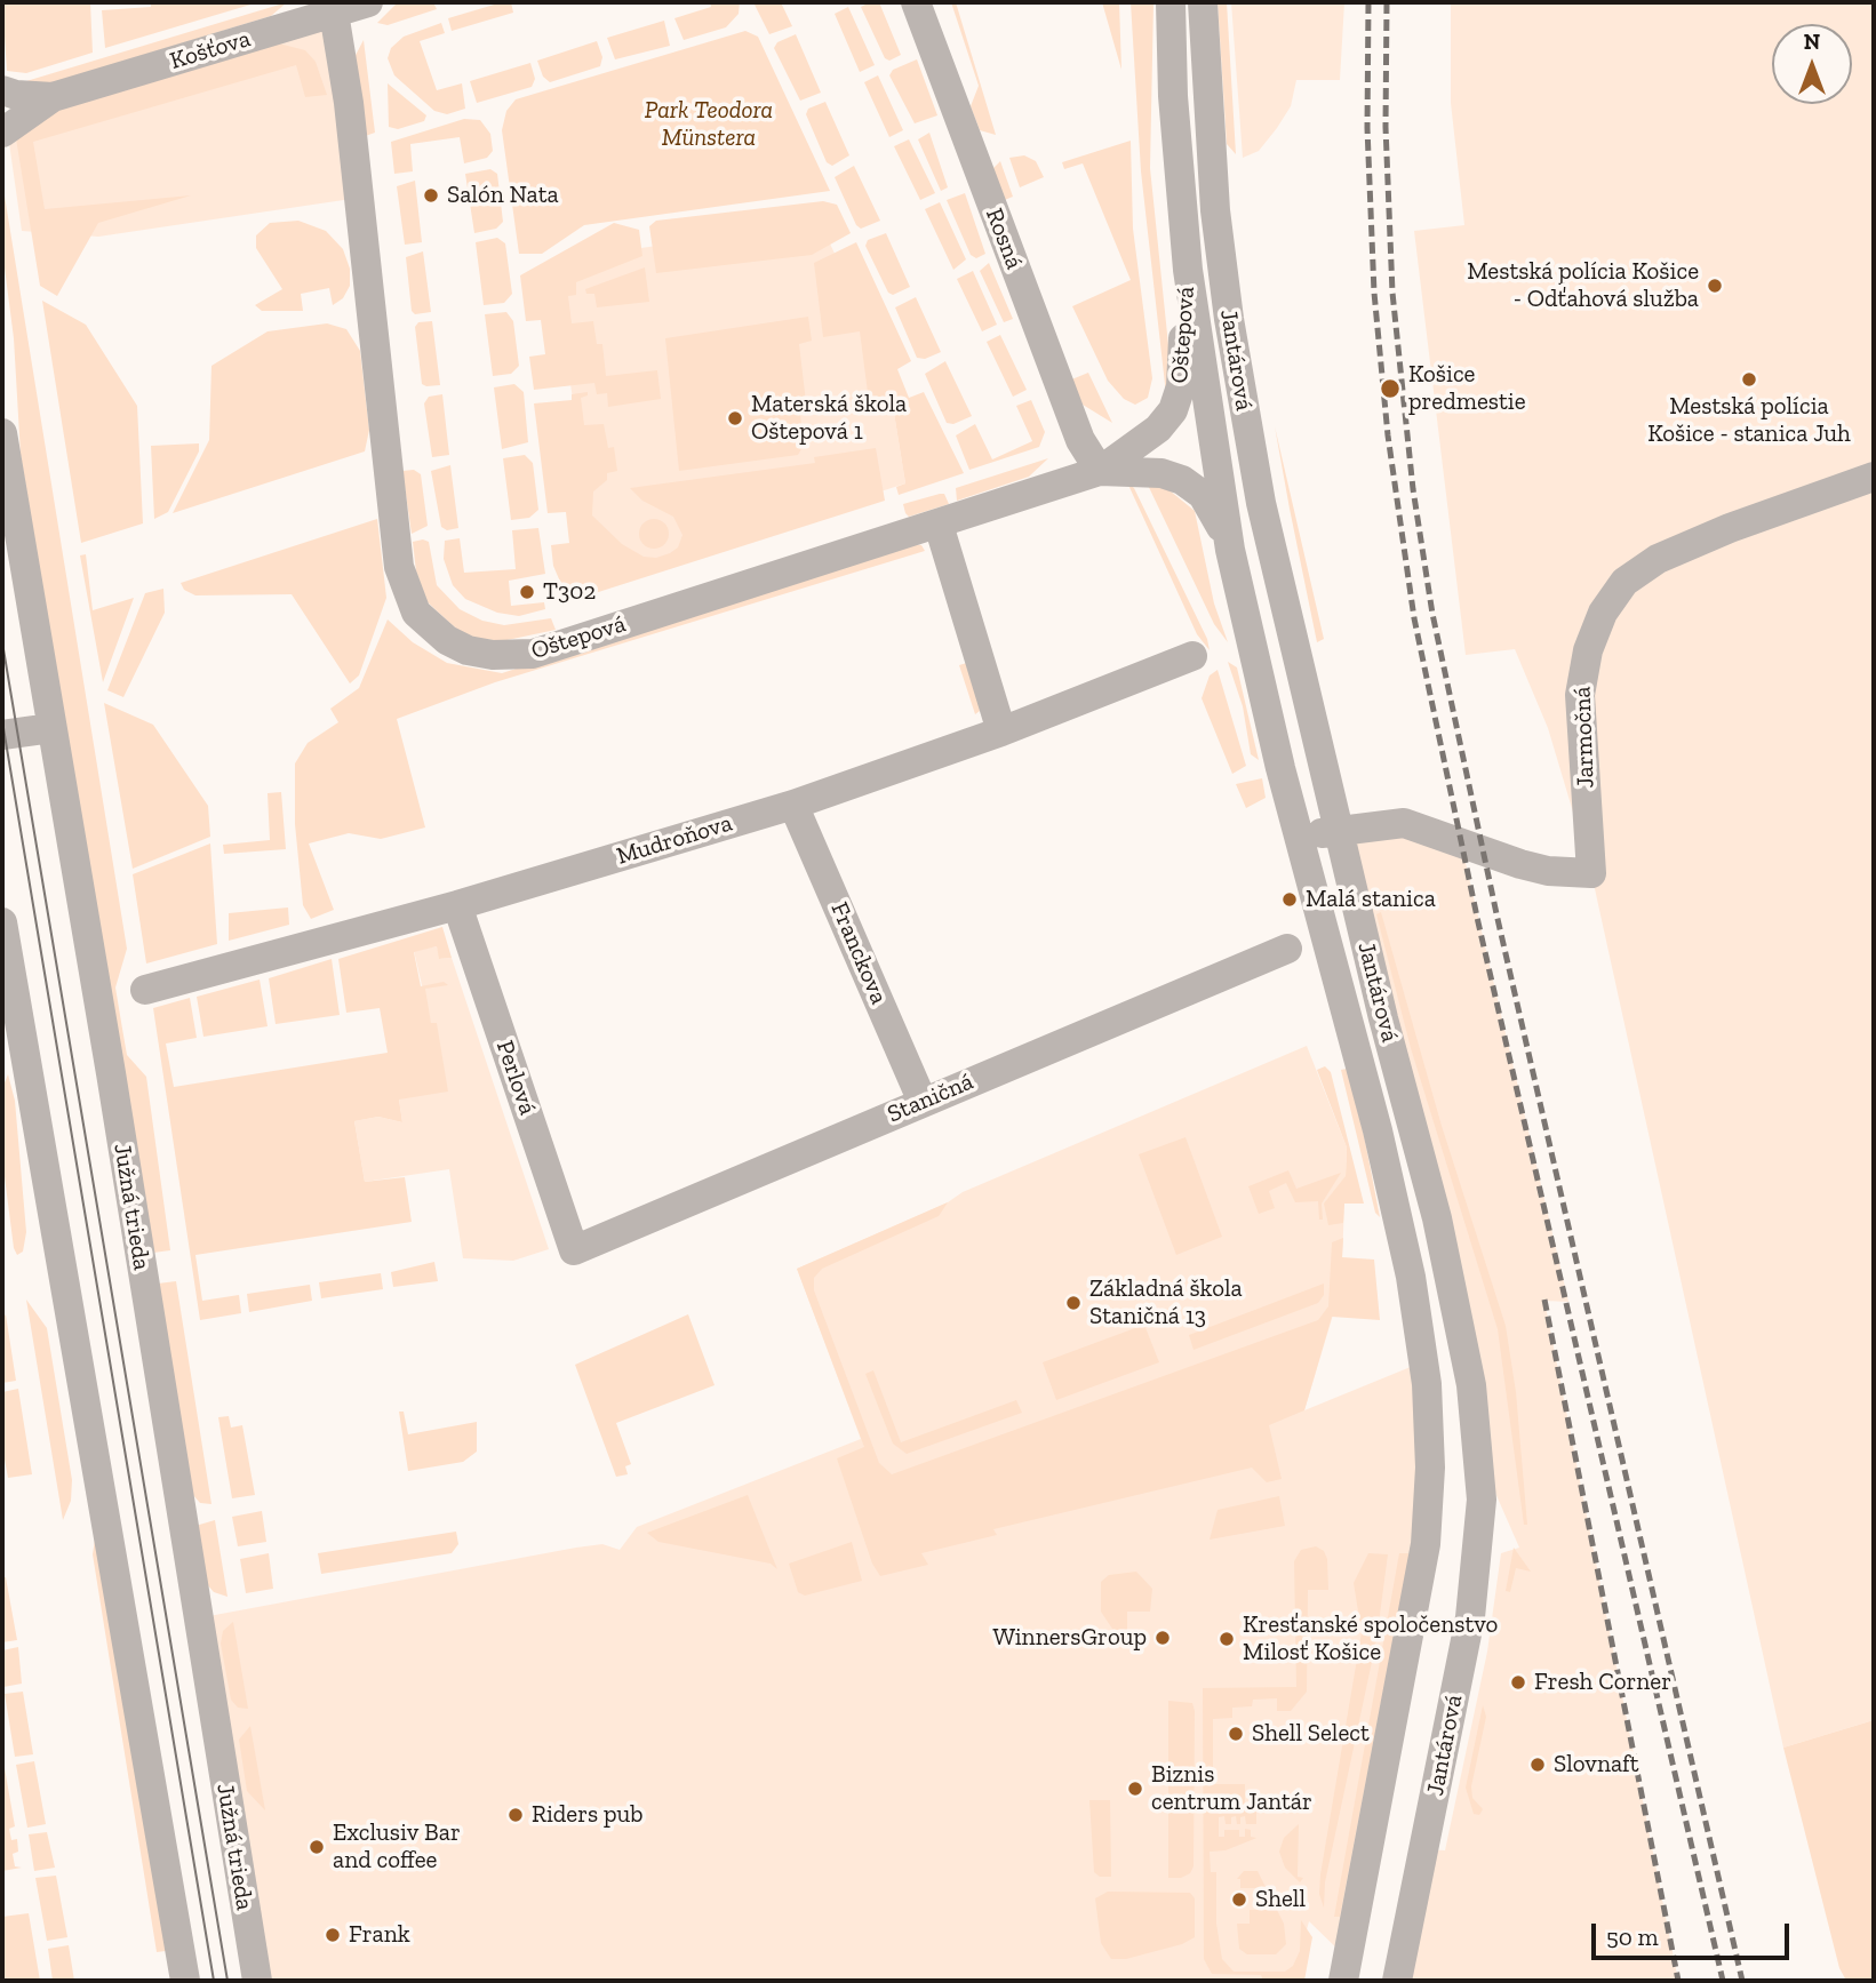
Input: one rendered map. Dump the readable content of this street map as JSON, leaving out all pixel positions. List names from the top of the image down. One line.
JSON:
{"streets":{"street":["Košťova","Rosná","Oštepová","Jantárová","Jarmočná","Mudroňova","Franckova","Perlová","Staničná","Južná trieda"]},"crossings":[["Košťova","Oštepová"],["Rosná","Oštepová"],["Oštepová","Jantárová"],["Jantárová","Jarmočná"],["Mudroňova","Franckova"],["Mudroňova","Perlová"],["Franckova","Staničná"],["Perlová","Staničná"]],"parks":["Park Teodora Münstera"],"places":["Salón Nata","Mestská polícia Košice - Odťahová služba","Mestská polícia Košice - stanica Juh","Košice predmestie","Materská škola Oštepová 1","T302","Malá stanica","Základná škola Staničná 13","WinnersGroup","Kresťanské spoločenstvo Milosť Košice","Fresh Corner","Shell Select","Slovnaft","Biznis centrum Jantár","Riders pub","Exclusiv Bar and coffee","Shell","Frank"],"scale_bar":"50 m","north":"top"}
